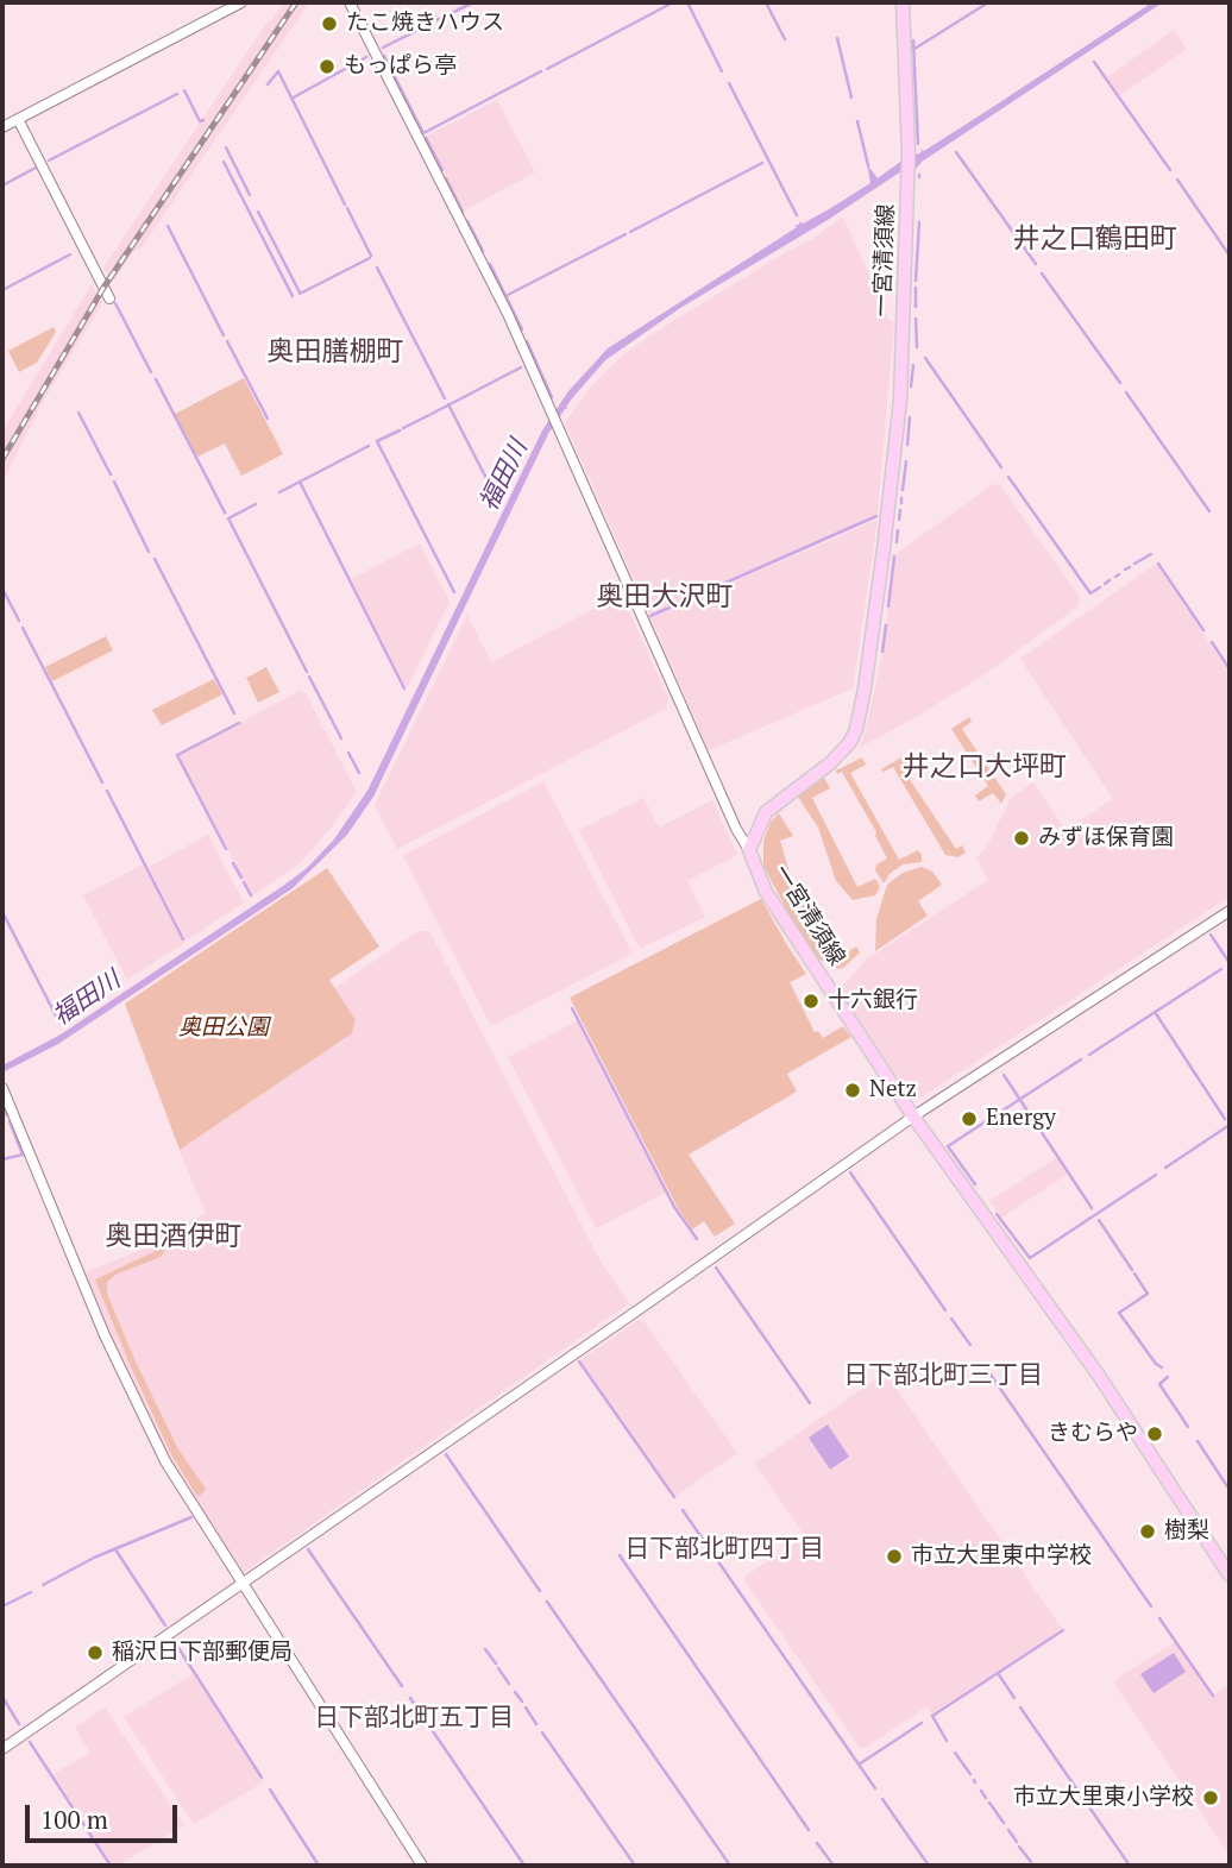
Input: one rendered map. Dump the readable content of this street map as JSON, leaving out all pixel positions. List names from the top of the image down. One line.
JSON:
{"streets":{"main road":["一宮清須線"]},"districts":["井之口鶴田町","奥田膳棚町","奥田大沢町","井之口大坪町","奥田酒伊町","日下部北町三丁目","日下部北町四丁目","日下部北町五丁目"],"water":["福田川"],"parks":["奥田公園"],"places":["たこ焼きハウス","もっぱら亭","みずほ保育園","十六銀行","Netz","Energy","きむらや","樹梨","市立大里東中学校","稲沢日下部郵便局","市立大里東小学校"],"scale_bar":"100 m"}
